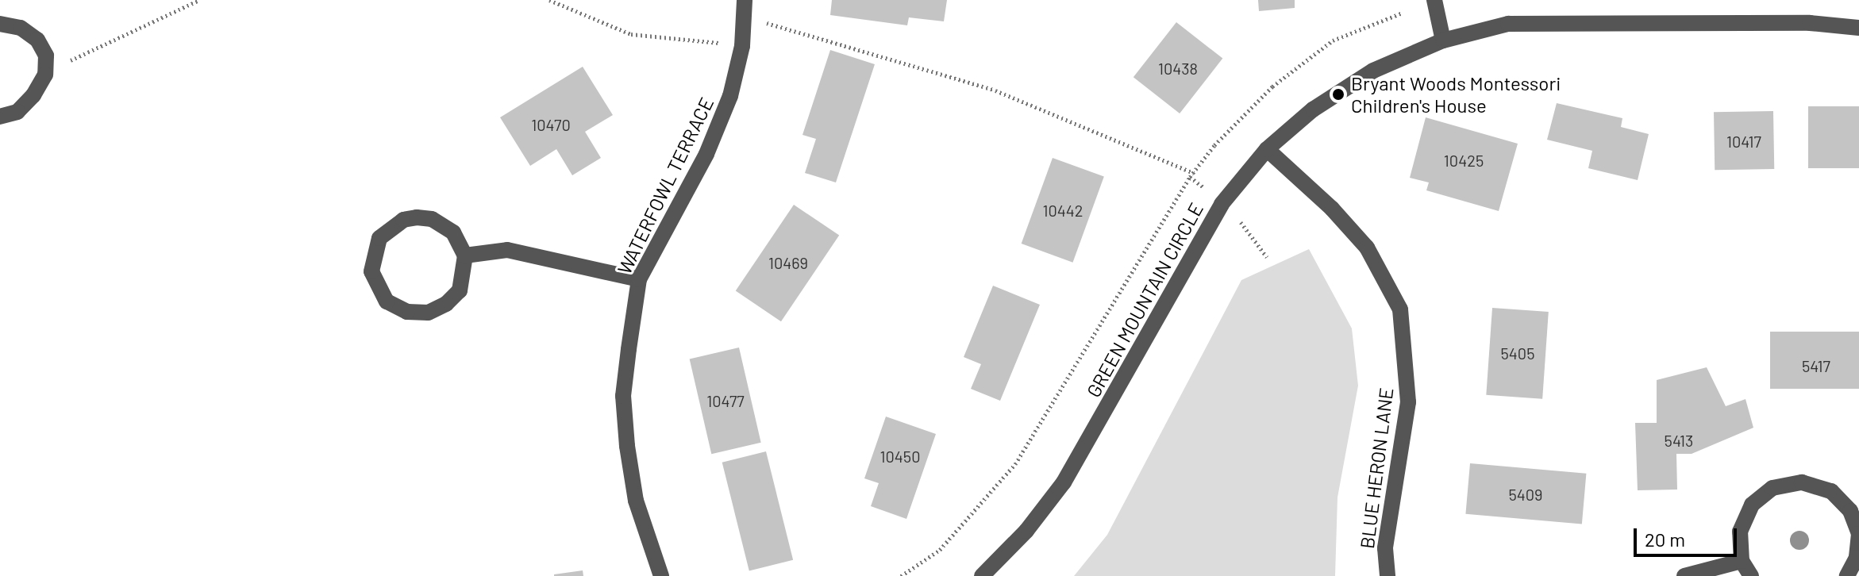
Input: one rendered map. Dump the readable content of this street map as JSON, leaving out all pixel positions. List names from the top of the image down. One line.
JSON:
{"streets":{"street":["WATERFOWL TERRACE","GREEN MOUNTAIN CIRCLE","BLUE HERON LANE"]},"crossings":[["GREEN MOUNTAIN CIRCLE","BLUE HERON LANE"]],"places":["Bryant Woods Montessori Children's House"],"house_numbers":["10438","10470","10417","10425","10442","10469","5405","5417","10477","5413","10450","5409"],"scale_bar":"20 m"}
